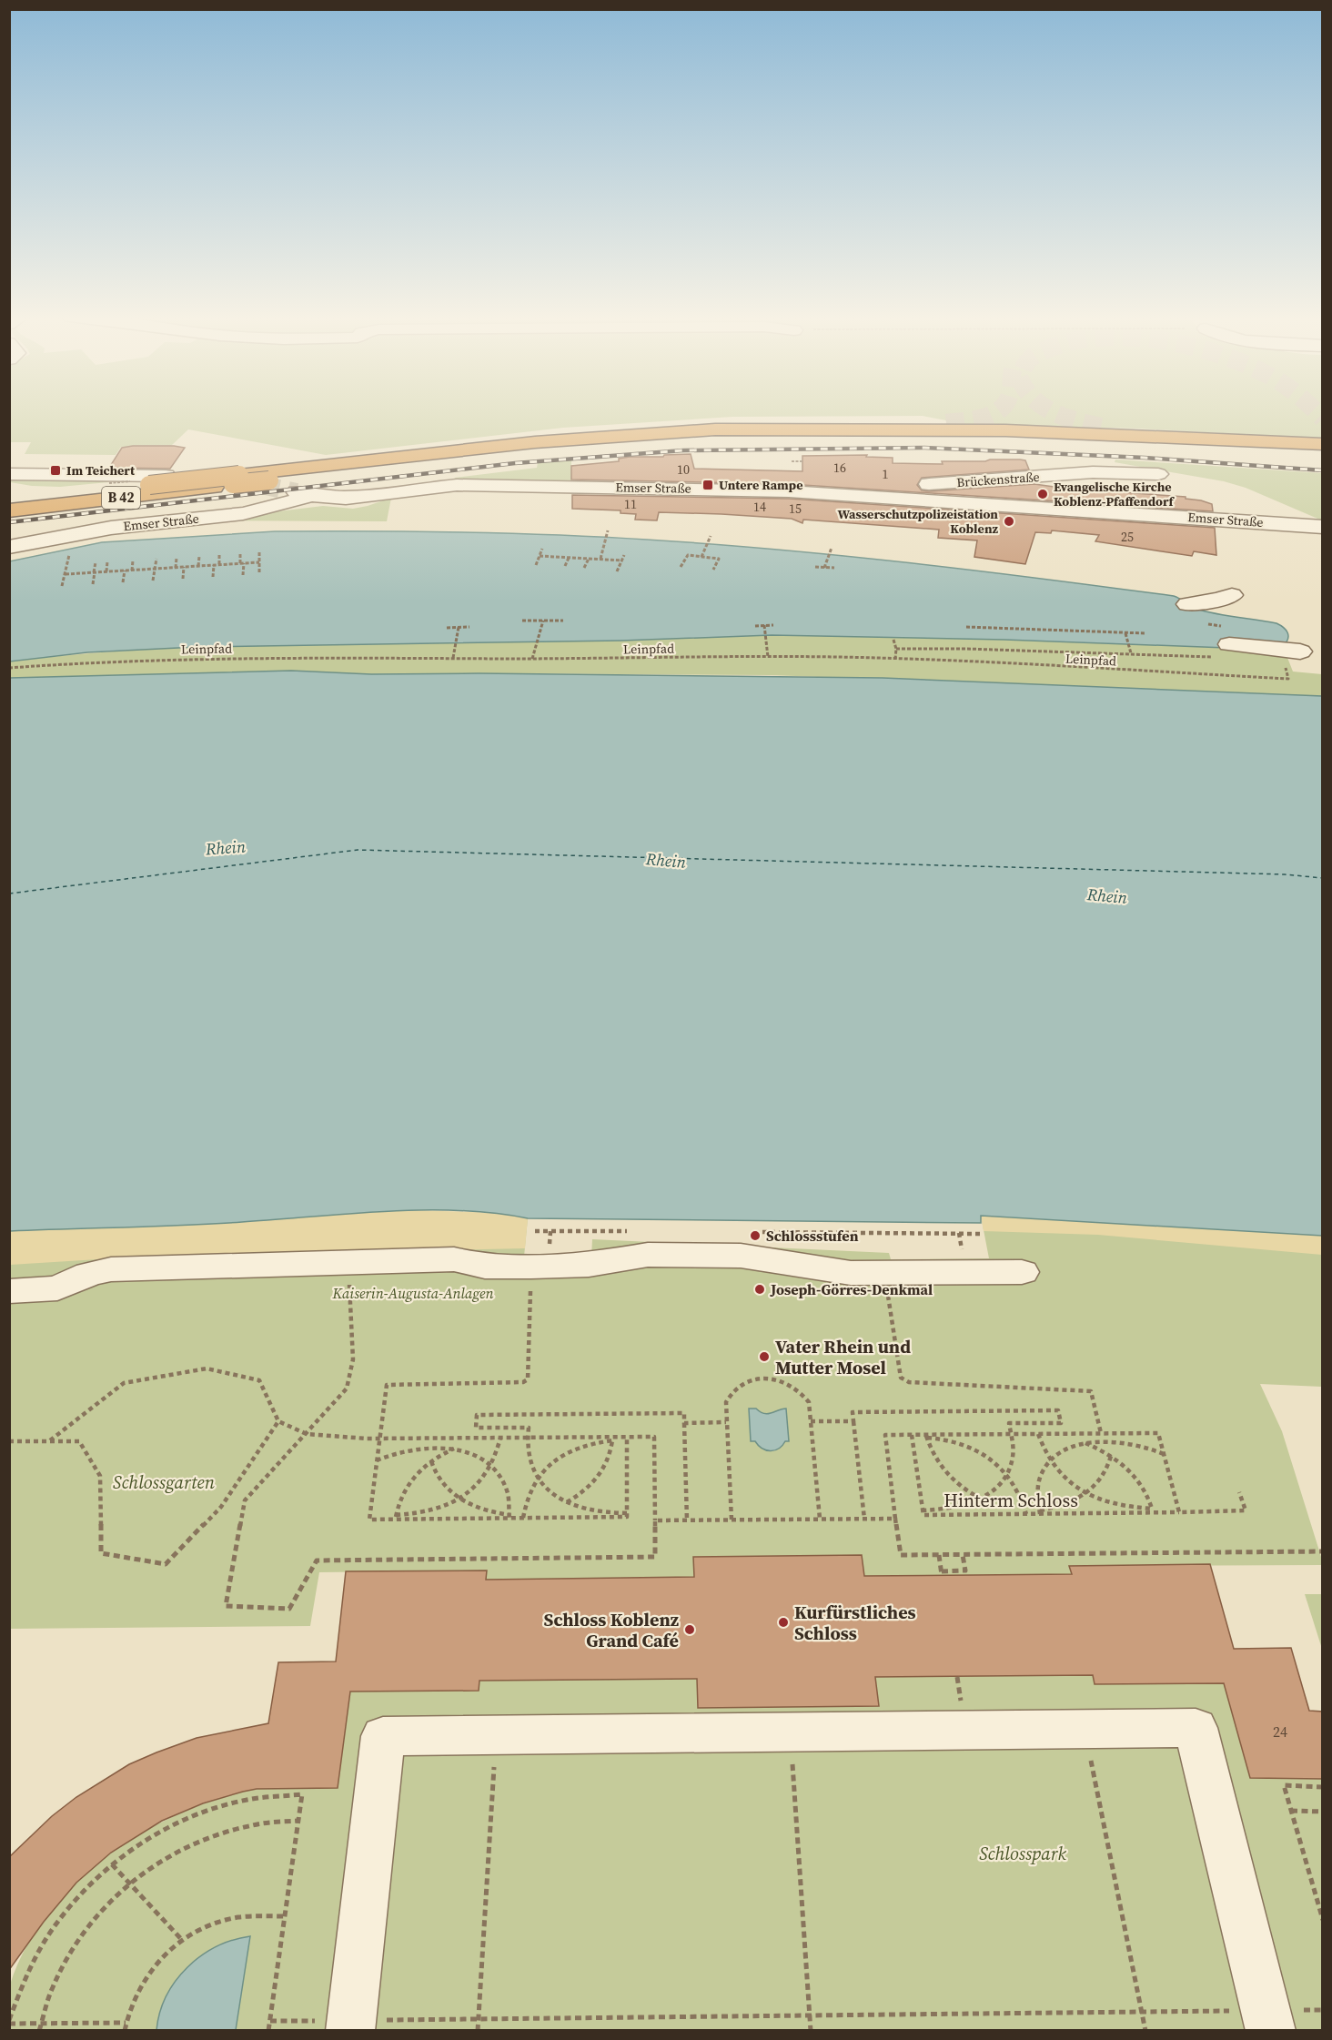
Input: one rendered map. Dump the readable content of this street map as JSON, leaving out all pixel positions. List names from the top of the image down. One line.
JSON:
{"streets":{"highway":["B 42"],"street":["Brückenstraße","Emser Straße"],"path":["Leinpfad","Hinterm Schloss"]},"crossings":[["Brückenstraße","Emser Straße"]],"water":["Rhein"],"parks":["Kaiserin-Augusta-Anlagen","Schlossgarten","Schlosspark"],"places":{"transit":["Im Teichert","Untere Rampe"],"other":["Evangelische Kirche Koblenz-Pfaffendorf","Wasserschutzpolizeistation Koblenz","Schlossstufen","Joseph-Görres-Denkmal","Vater Rhein und Mutter Mosel","Kurfürstliches Schloss","Schloss Koblenz Grand Café"]},"house_numbers":["16","10","1","11","14","15","25","24"]}
